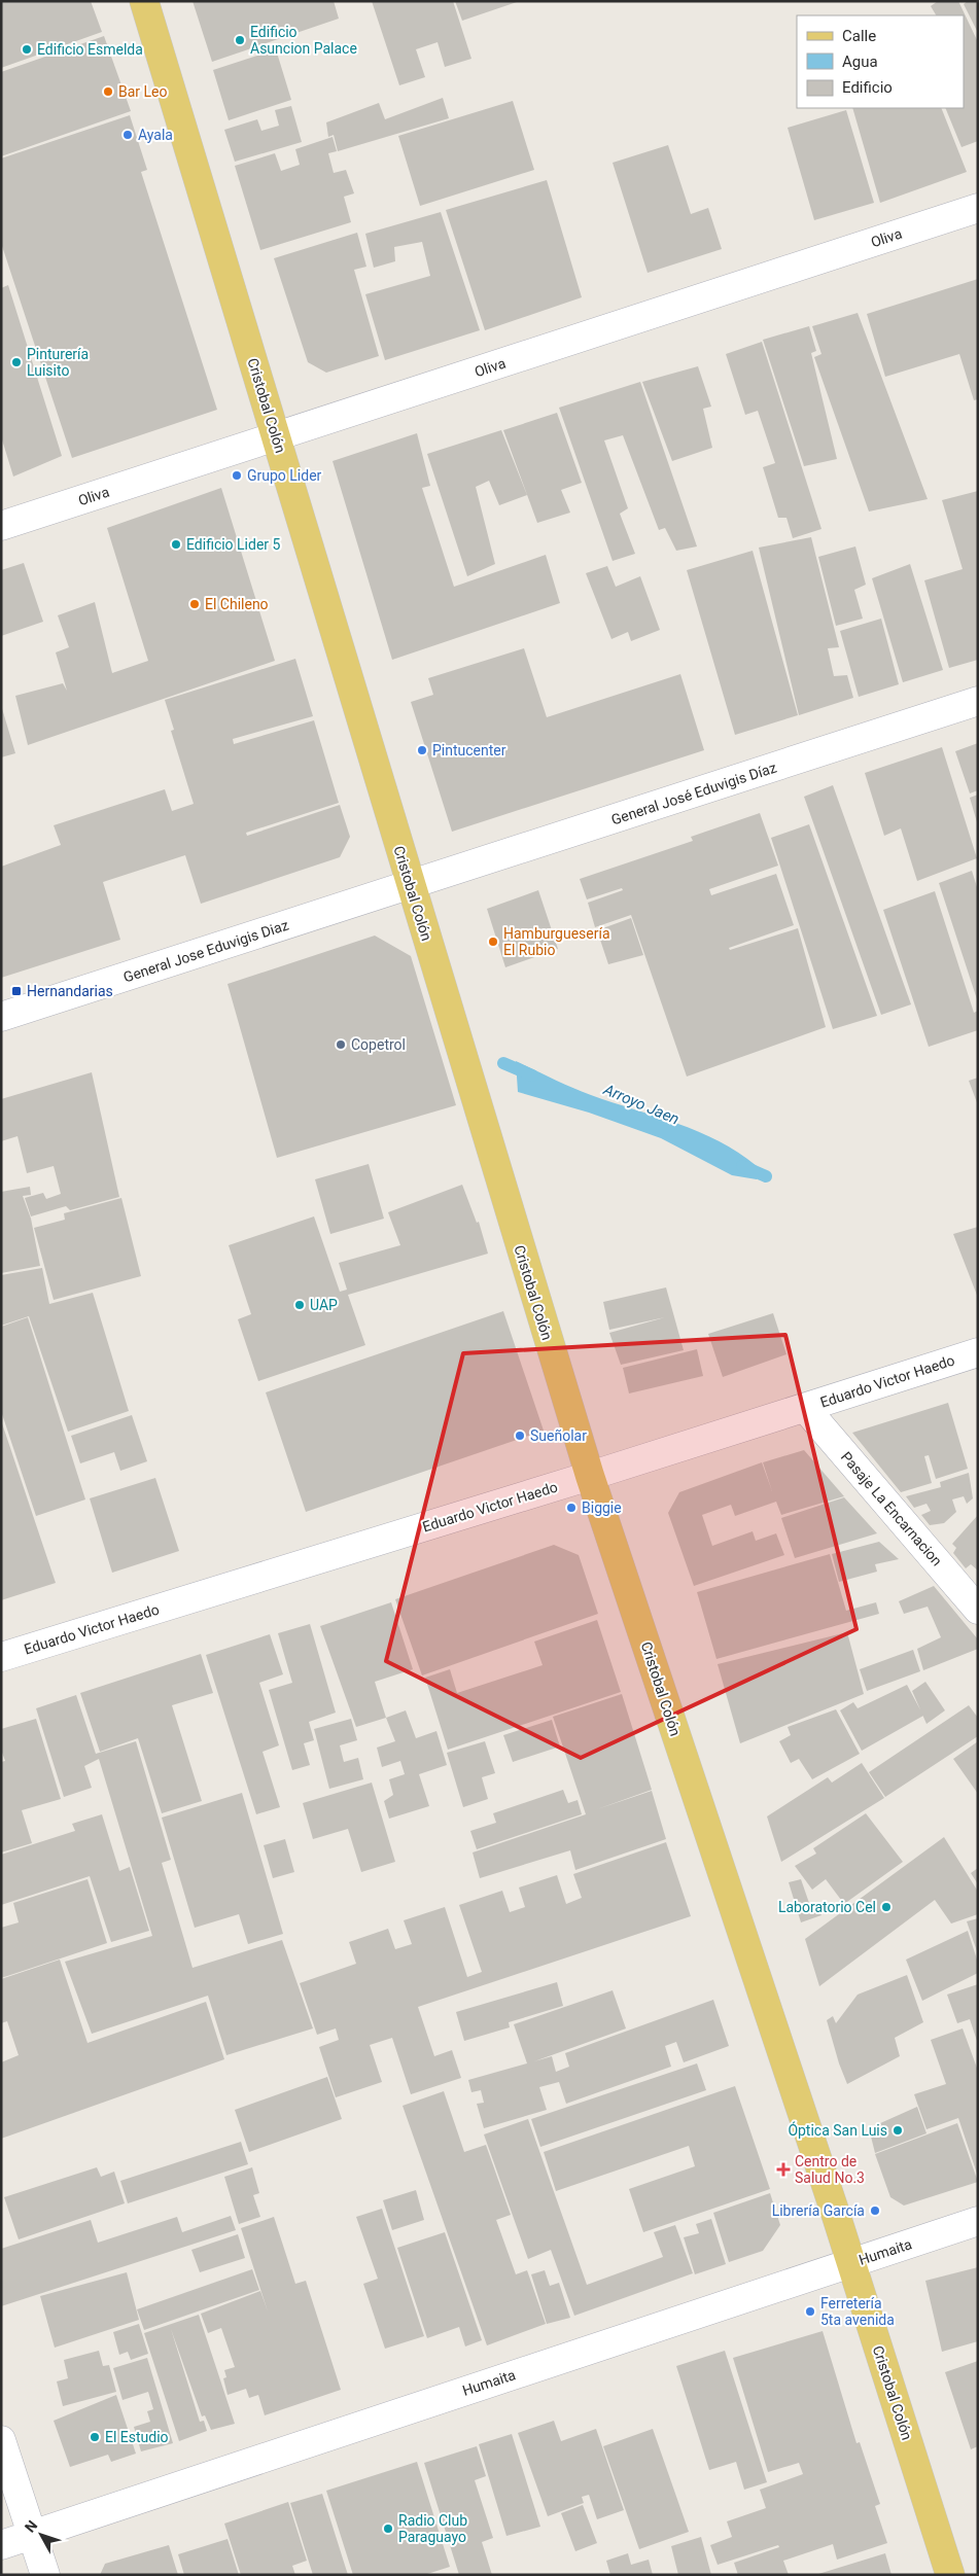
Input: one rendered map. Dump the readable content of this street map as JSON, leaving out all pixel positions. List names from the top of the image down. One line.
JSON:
{"streets":{"main road":["Cristobal Colón"],"street":["Oliva","General José Eduvigis Díaz","General Jose Eduvigis Diaz","Eduardo Victor Haedo","Pasaje La Encarnacion","Humaita"]},"crossings":[["Oliva","Cristobal Colón"],["Cristobal Colón","General José Eduvigis Díaz"],["Cristobal Colón","General Jose Eduvigis Diaz"],["Cristobal Colón","Eduardo Victor Haedo"],["Cristobal Colón","Humaita"],["General José Eduvigis Díaz","General Jose Eduvigis Diaz"],["Eduardo Victor Haedo","Pasaje La Encarnacion"]],"water":["Arroyo Jaen"],"places":{"other":["Edificio Asuncion Palace","Edificio Esmelda","Bar Leo","Ayala","Pinturería Luisito","Grupo Lider","Edificio Lider 5","El Chileno","Pintucenter","Hamburguesería El Rubio","Copetrol","UAP","Sueñolar","Biggie","Laboratorio Cel","Óptica San Luis","Librería García","Ferretería 5ta avenida","El Estudio","Radio Club Paraguayo"],"transit":["Hernandarias"],"health":["Centro de Salud No.3"]},"legend":["Calle","Agua","Edificio"],"north":"top left"}
